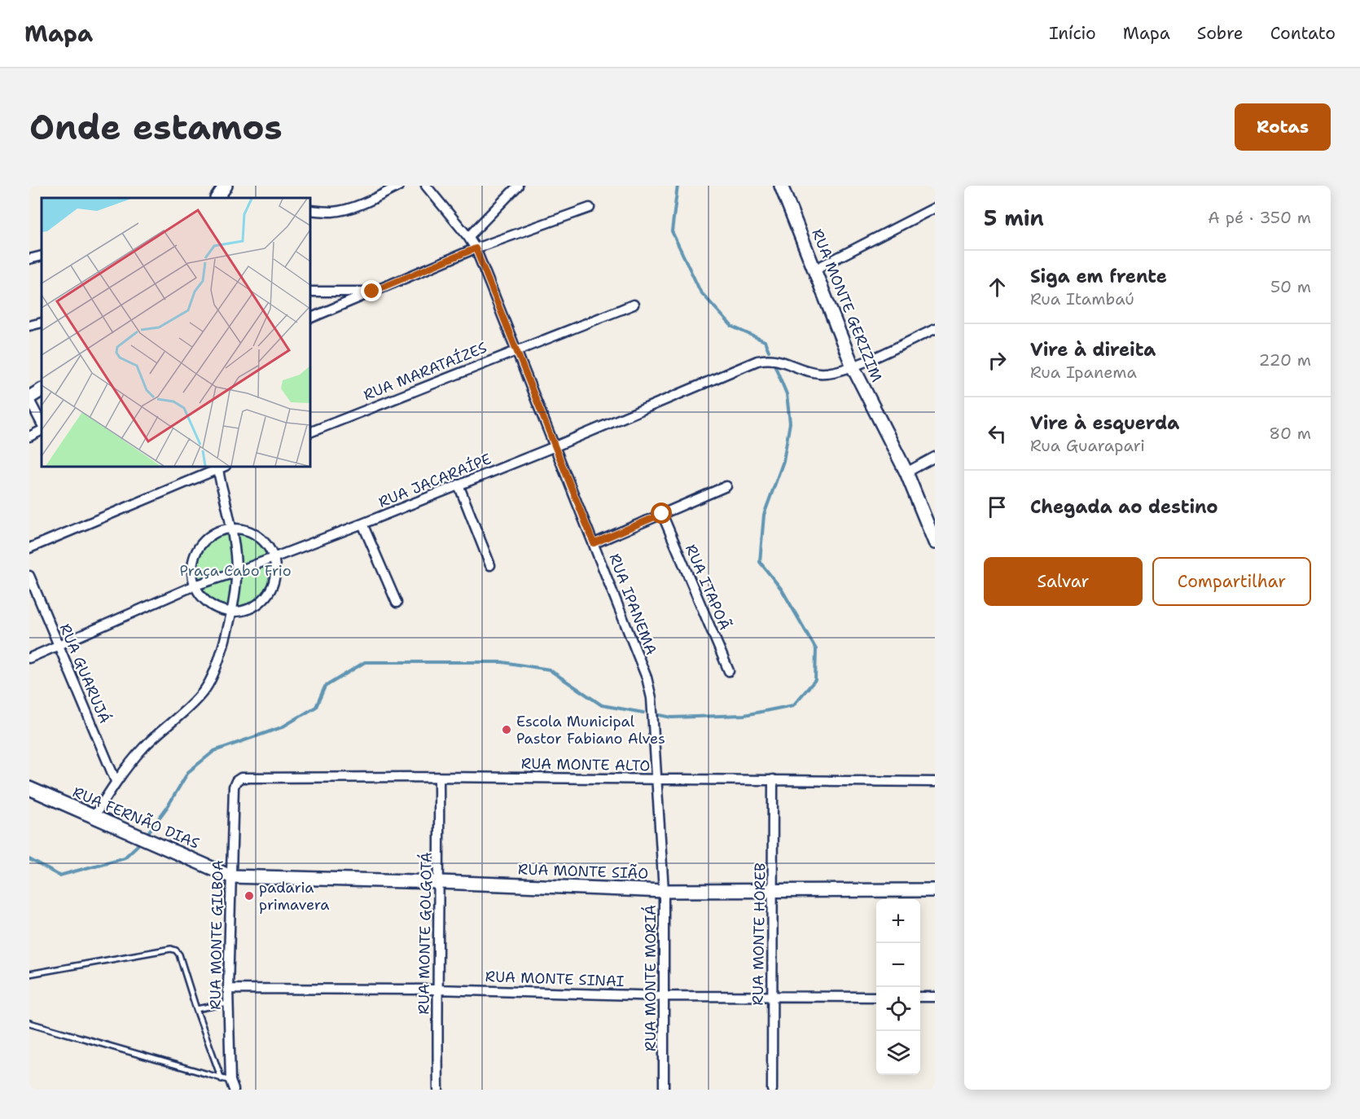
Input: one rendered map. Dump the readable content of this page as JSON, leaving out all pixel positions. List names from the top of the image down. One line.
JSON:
{"streets":{"street":["RUA MONTE GERIZIM","RUA MARATAÍZES","RUA JACARAÍPE","RUA ITAPOÃ","RUA IPANEMA","RUA GUARUJÁ","RUA MONTE ALTO","RUA FERNÃO DIAS","RUA MONTE SIÃO","RUA MONTE GOLGOTÁ","RUA MONTE HOREB","RUA MONTE GILBOA","RUA MONTE MORIÁ","RUA MONTE SINAI"]},"crossings":[["RUA MONTE GERIZIM","RUA JACARAÍPE"],["RUA MARATAÍZES","RUA IPANEMA"],["RUA JACARAÍPE","RUA IPANEMA"],["RUA JACARAÍPE","RUA GUARUJÁ"],["RUA IPANEMA","RUA MONTE ALTO"],["RUA IPANEMA","RUA MONTE MORIÁ"],["RUA MONTE ALTO","RUA MONTE GOLGOTÁ"],["RUA MONTE ALTO","RUA MONTE HOREB"],["RUA MONTE ALTO","RUA MONTE GILBOA"],["RUA MONTE ALTO","RUA MONTE MORIÁ"],["RUA FERNÃO DIAS","RUA MONTE SIÃO"],["RUA FERNÃO DIAS","RUA MONTE GILBOA"],["RUA MONTE SIÃO","RUA MONTE GOLGOTÁ"],["RUA MONTE SIÃO","RUA MONTE HOREB"],["RUA MONTE SIÃO","RUA MONTE GILBOA"],["RUA MONTE SIÃO","RUA MONTE MORIÁ"],["RUA MONTE GOLGOTÁ","RUA MONTE SINAI"],["RUA MONTE HOREB","RUA MONTE SINAI"],["RUA MONTE GILBOA","RUA MONTE SINAI"],["RUA MONTE MORIÁ","RUA MONTE SINAI"]],"parks":["Praça Cabo Frio"],"places":["Escola Municipal Pastor Fabiano Alves","padaria primavera"],"page":{"header":"Mapa","nav":["Início","Mapa","Sobre","Contato"],"buttons":["Rotas",["Salvar","Compartilhar"]],"title":"Onde estamos","heading":["5 min","A pé · 350 m"],"list":[["Siga em frente","Rua Itambaú","50 m"],["Vire à direita","Rua Ipanema","220 m"],["Vire à esquerda","Rua Guarapari","80 m"],"Chegada ao destino"],"map_buttons":["+","−"]}}
